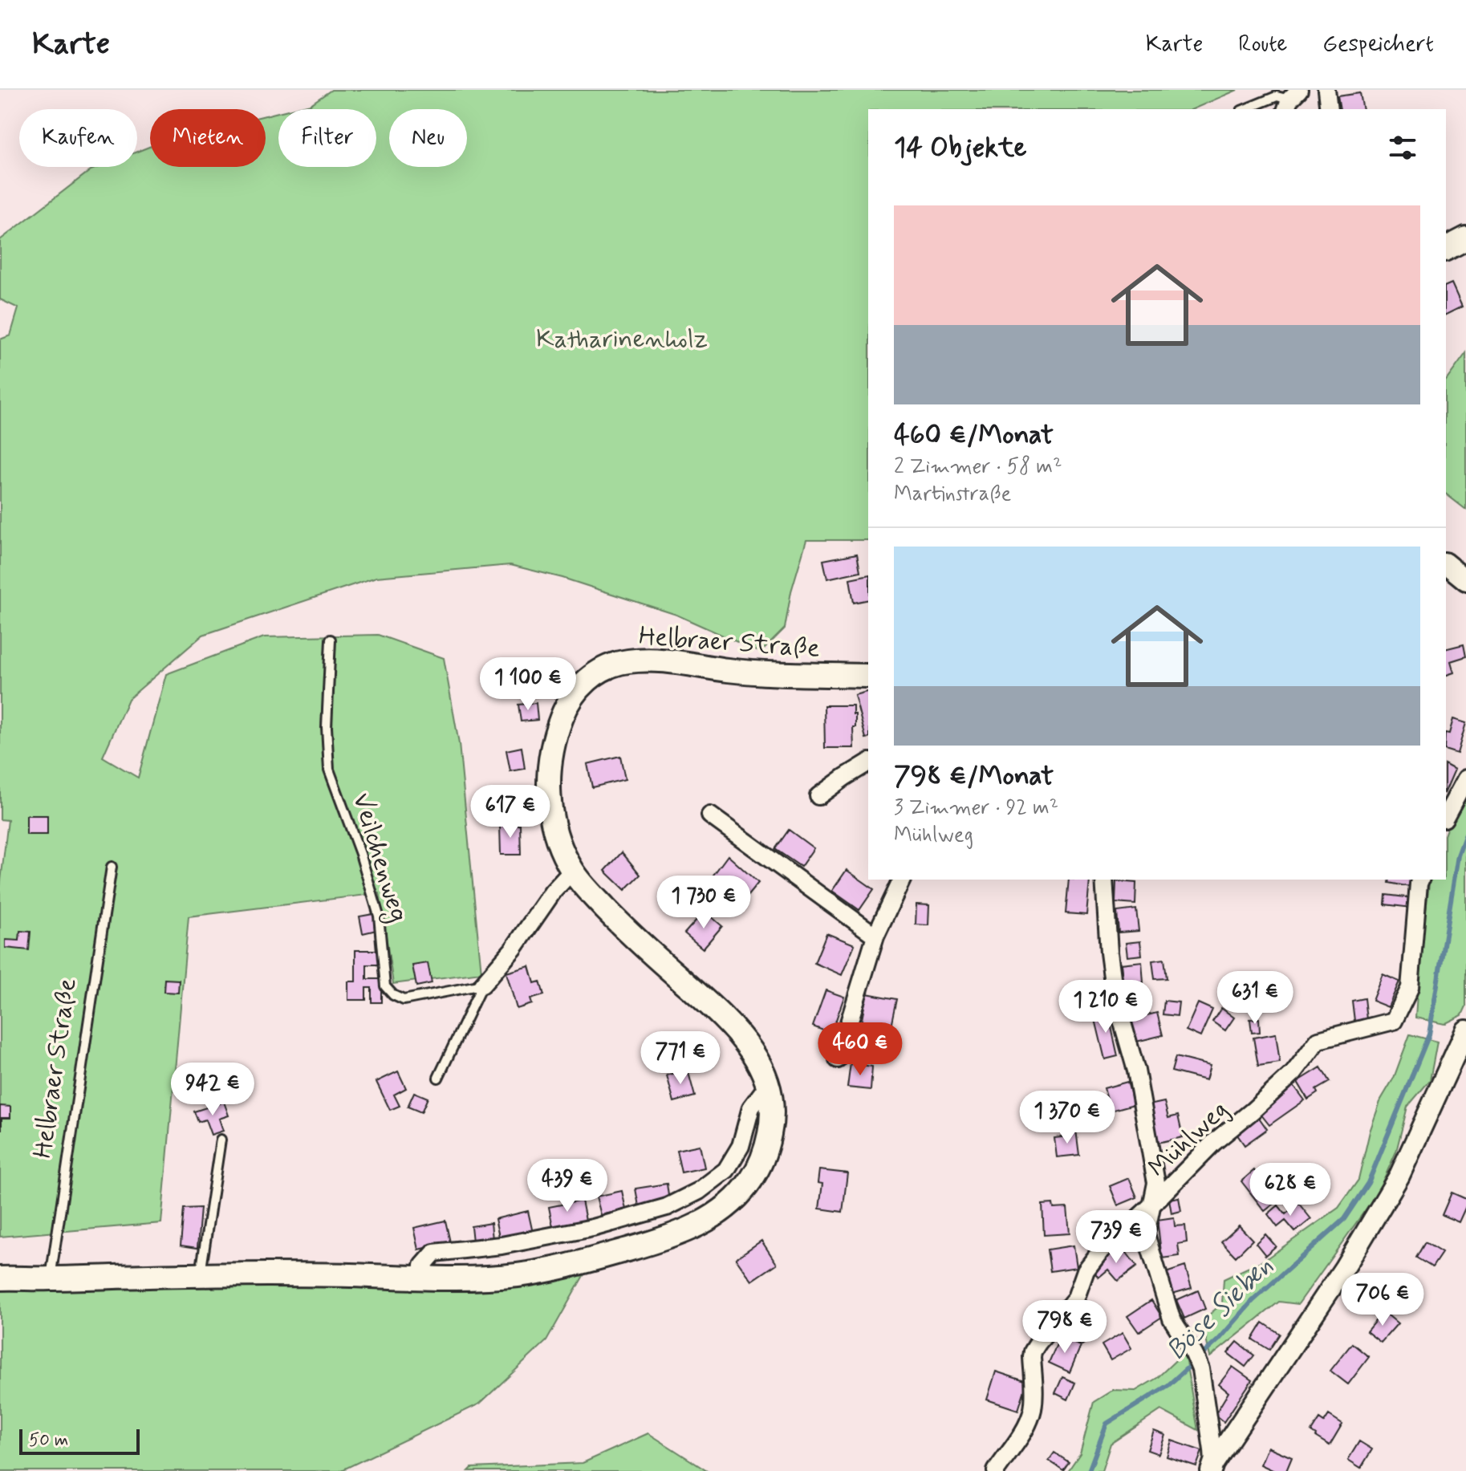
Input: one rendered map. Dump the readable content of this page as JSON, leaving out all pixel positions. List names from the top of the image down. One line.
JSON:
{"streets":{"main road":["Helbraer Straße"],"street":["Mühlweg"],"lane":["Veilchenweg"]},"water":["Böse Sieben"],"parks":["Katharinenholz"],"scale_bar":"50 m","page":{"header":"Karte","nav":["Karte","Route","Gespeichert"],"chip":["Kaufen","Mieten","Filter","Neu"],"heading":"14 Objekte","list":[{"name":"460 €/Monat","note":"2 Zimmer · 58 m² · Martinstraße"},{"name":"798 €/Monat","note":"3 Zimmer · 92 m² · Mühlweg"}],"price":["1 100 €","617 €","1 730 €","631 €","1 210 €","460 €","771 €","942 €","1 370 €","439 €","628 €","739 €","706 €","798 €"],"scale":"50 m"}}
